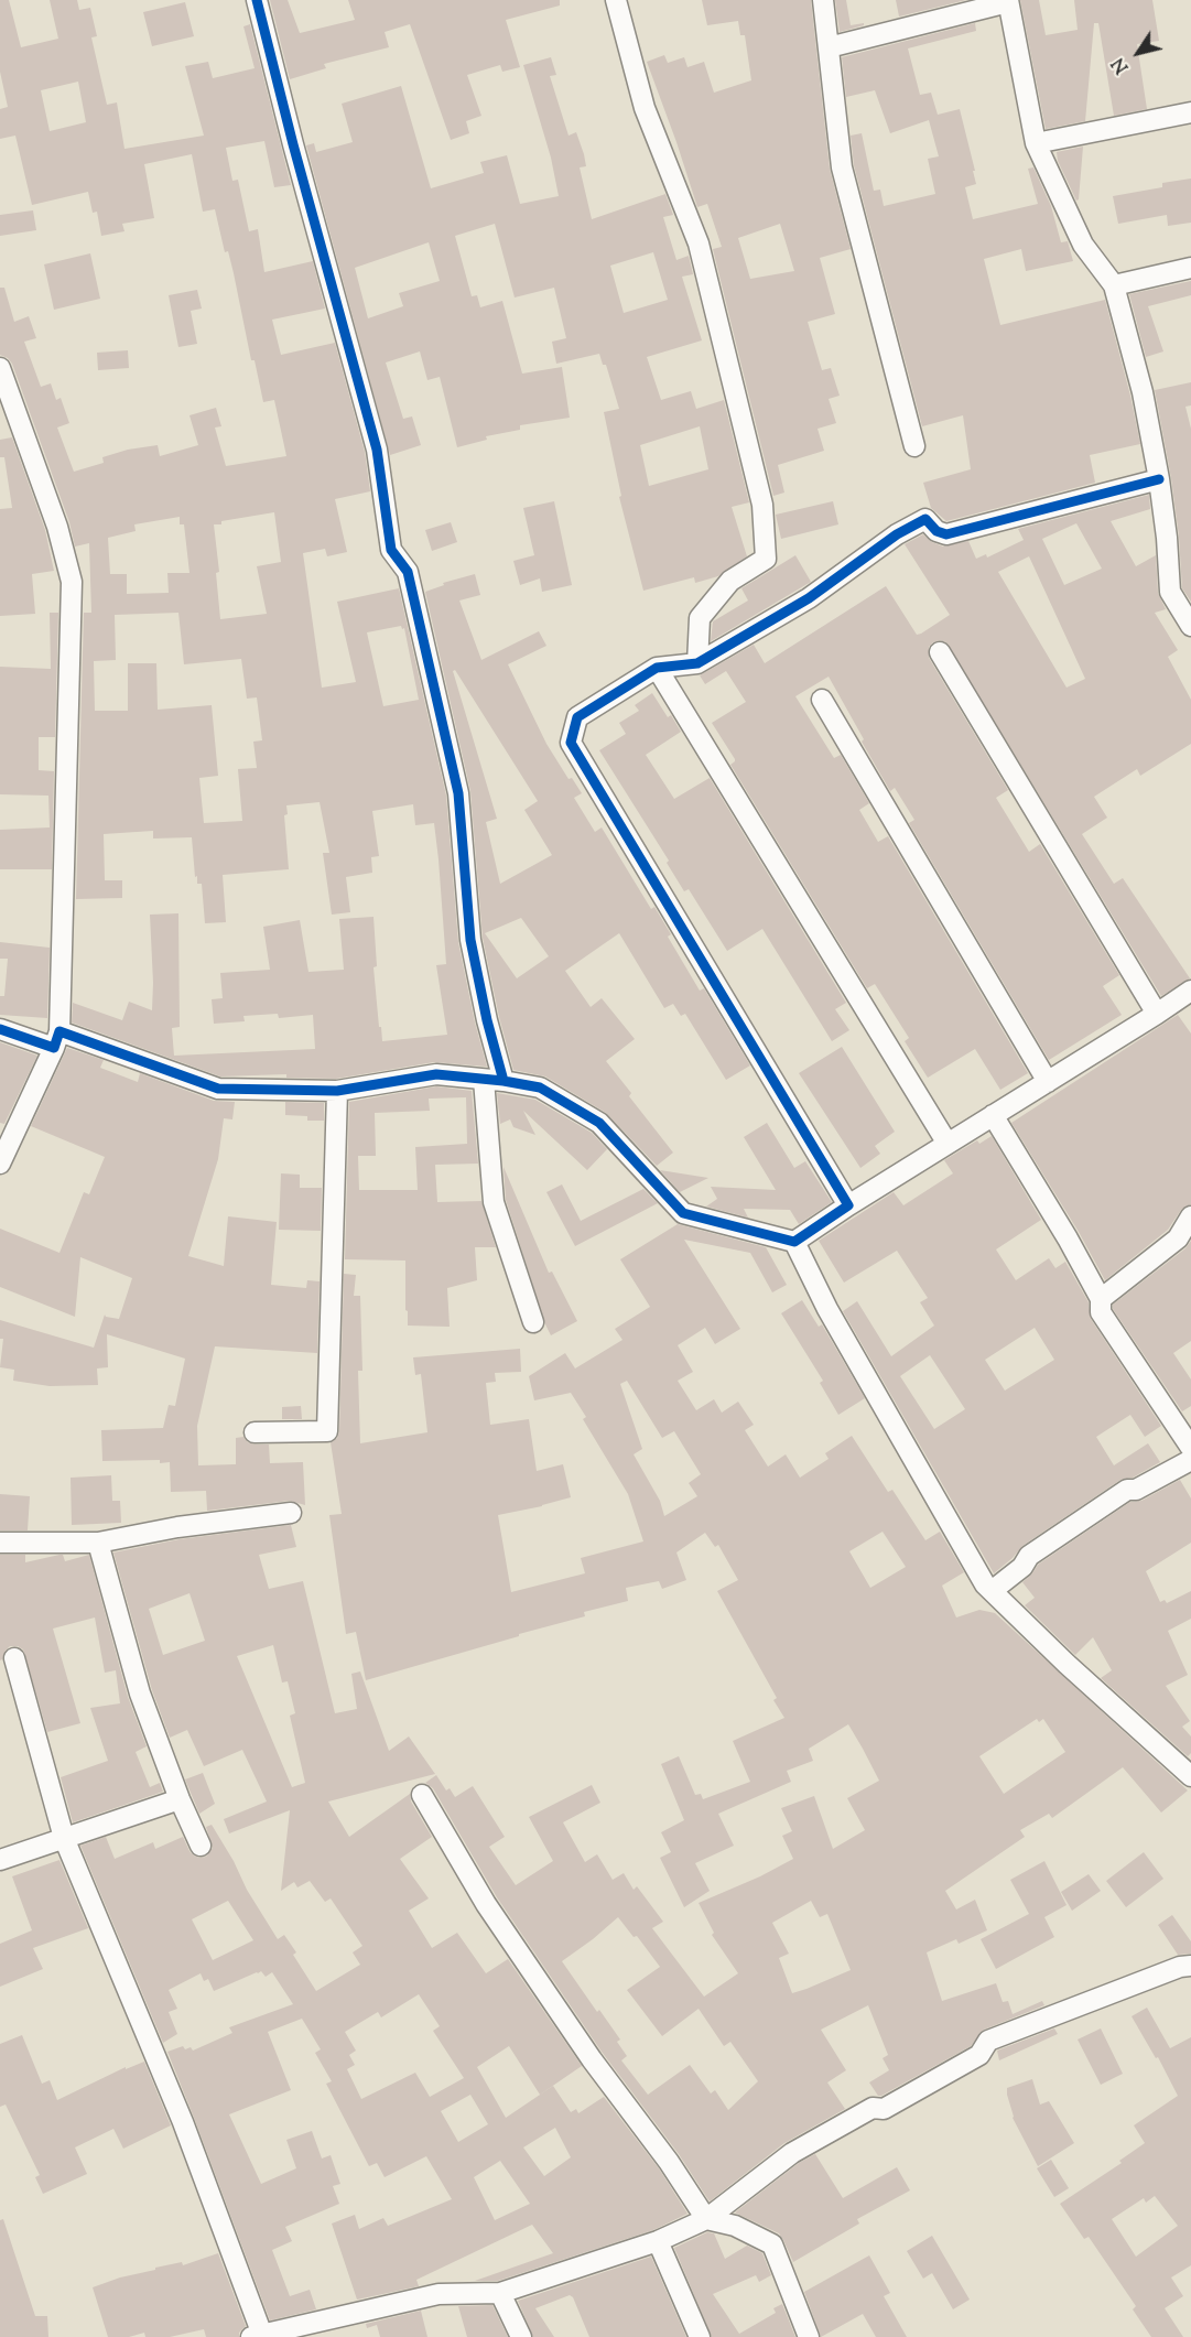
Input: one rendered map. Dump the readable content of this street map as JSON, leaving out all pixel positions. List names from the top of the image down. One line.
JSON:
{"north":"bottom left"}
